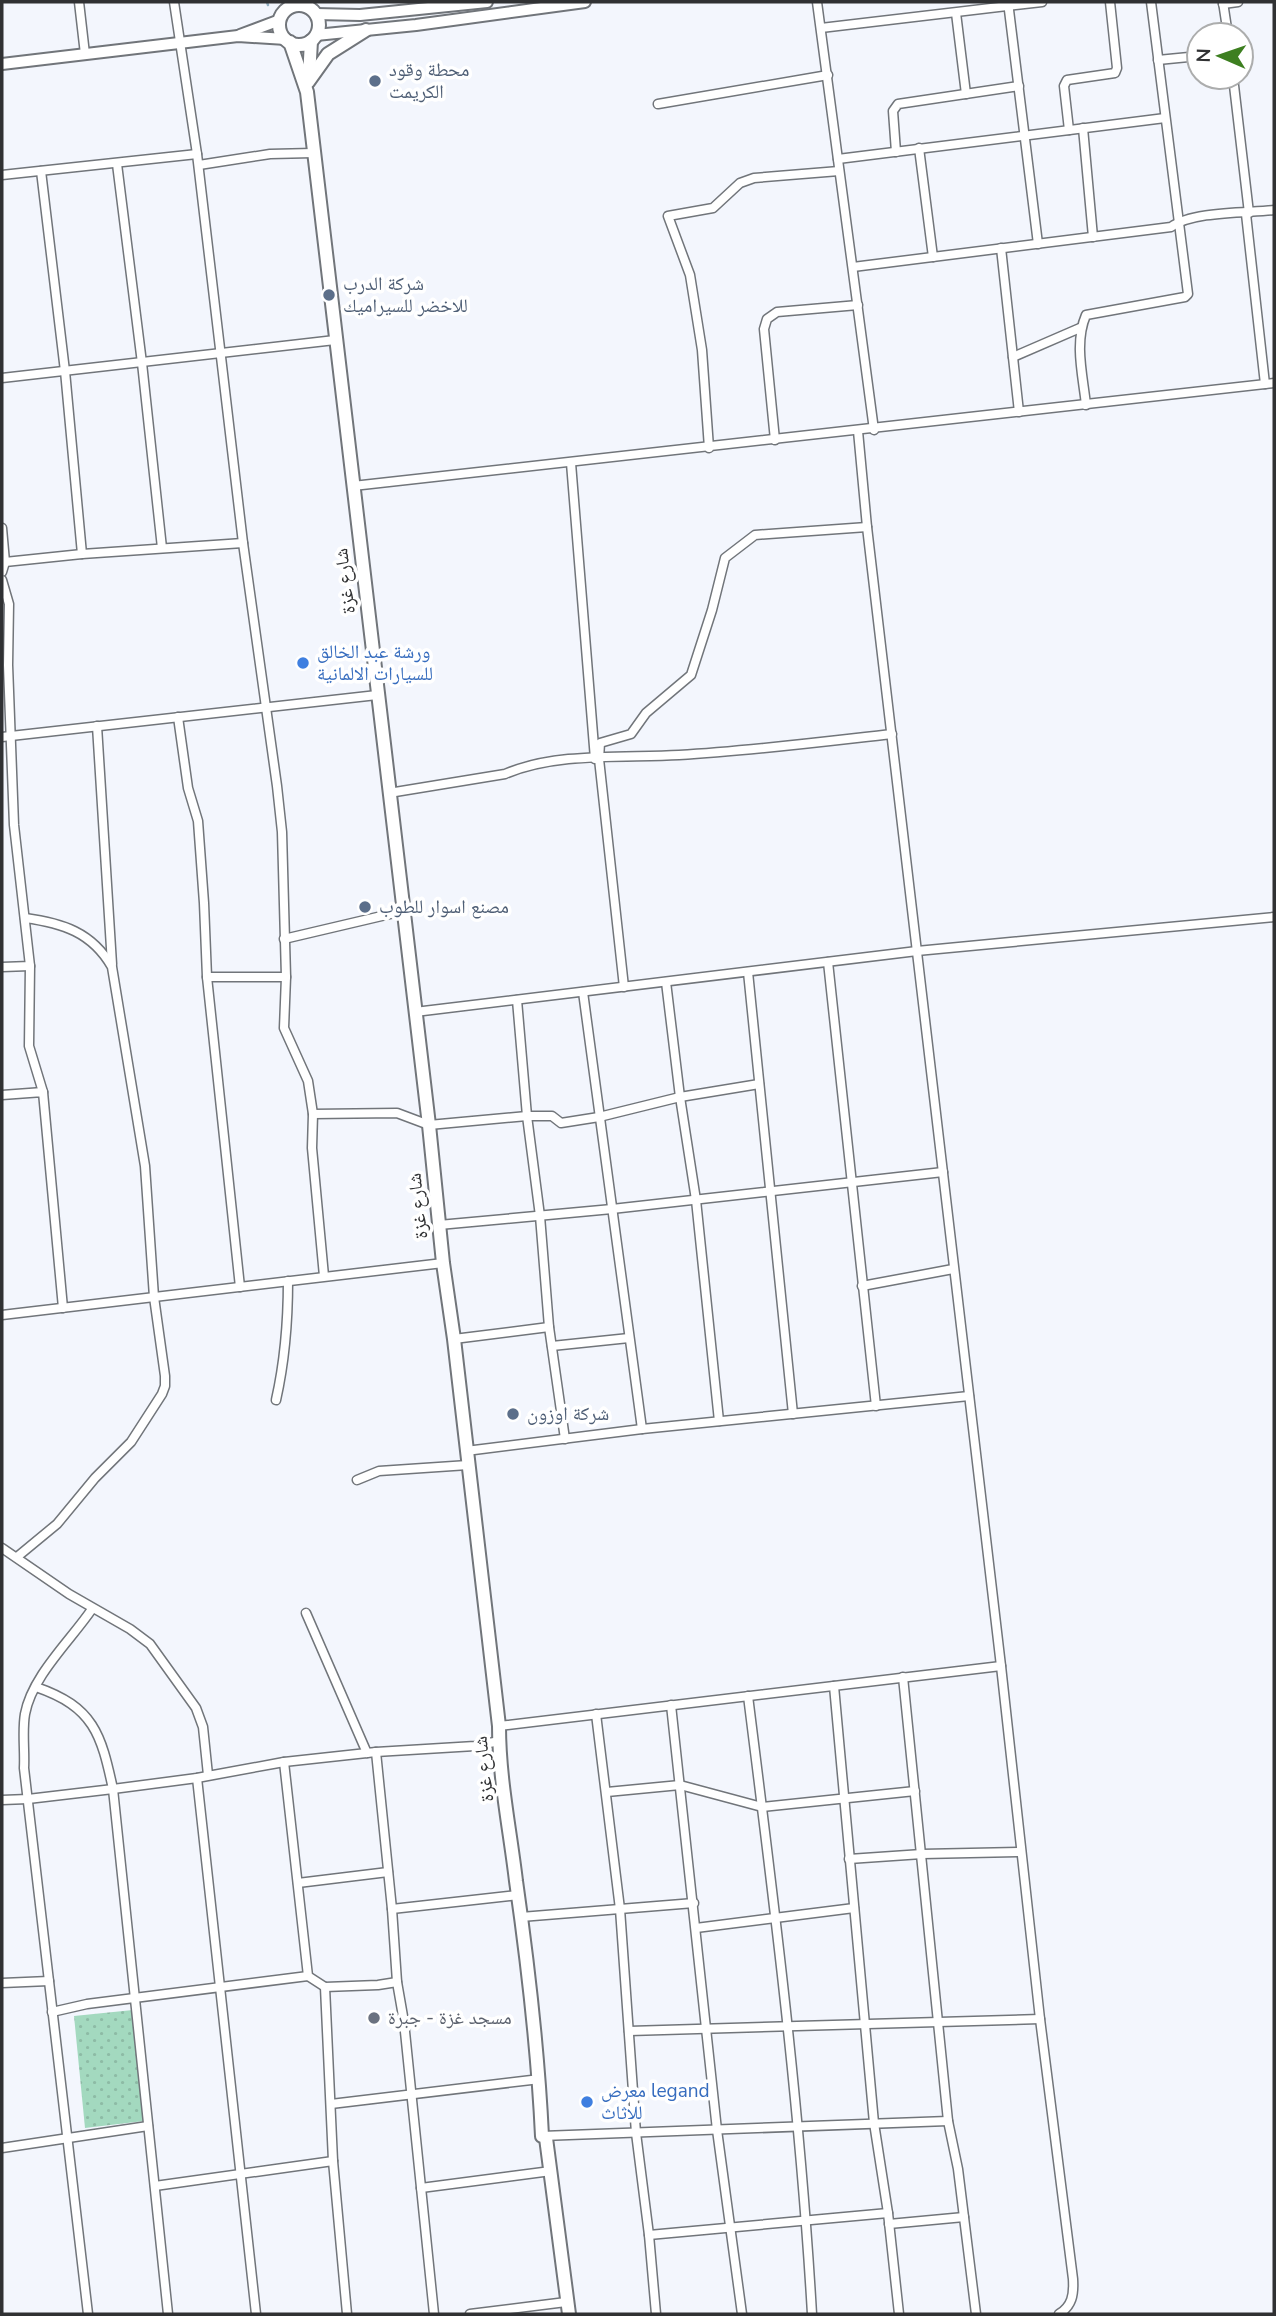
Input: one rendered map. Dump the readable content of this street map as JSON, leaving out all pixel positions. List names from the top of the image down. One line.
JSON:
{"streets":{"main road":["شارع غزة"]},"places":["محطة وقود الكريمت","شركة الدرب للاخضر للسيراميك","ورشة عبد الخالق للسيارات الالمانية","مصنع اسوار للطوب","شركة اوزون","مسجد غزة - جبرة","معرض legand للاثاث"],"north":"left"}
